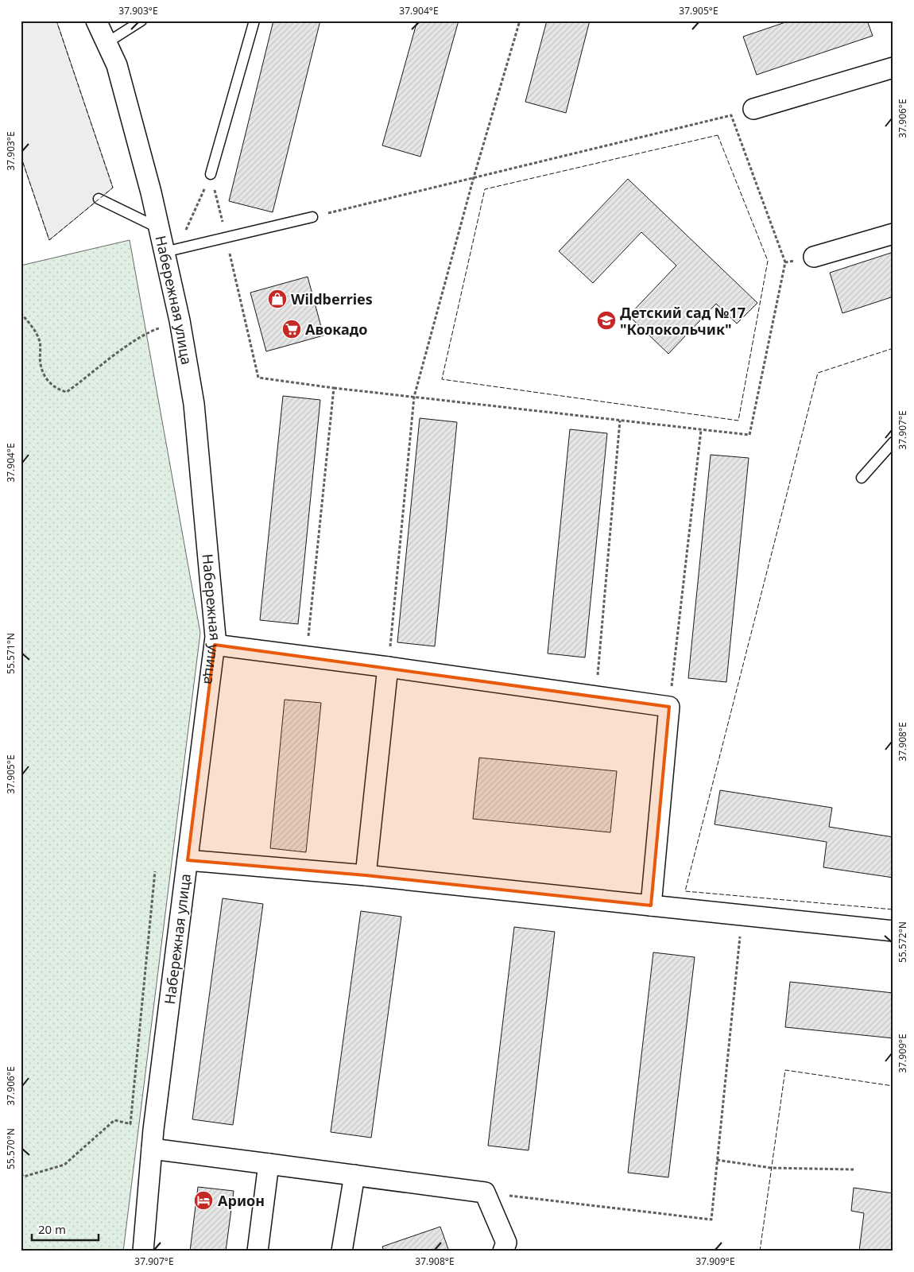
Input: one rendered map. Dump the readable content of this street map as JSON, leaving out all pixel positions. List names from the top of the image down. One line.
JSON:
{"streets":{"street":["Набережная улица"]},"places":{"shop":["Wildberries"],"school or university":["Детский сад №17 \"Колокольчик\""],"supermarket":["Авокадо"],"hotel":["Арион"]},"scale_bar":"20 m","coordinates":["37.903°E","37.904°E","37.905°E","37.906°E","37.907°E","55.571°N","37.908°E","55.572°N","37.909°E","55.570°N"]}
